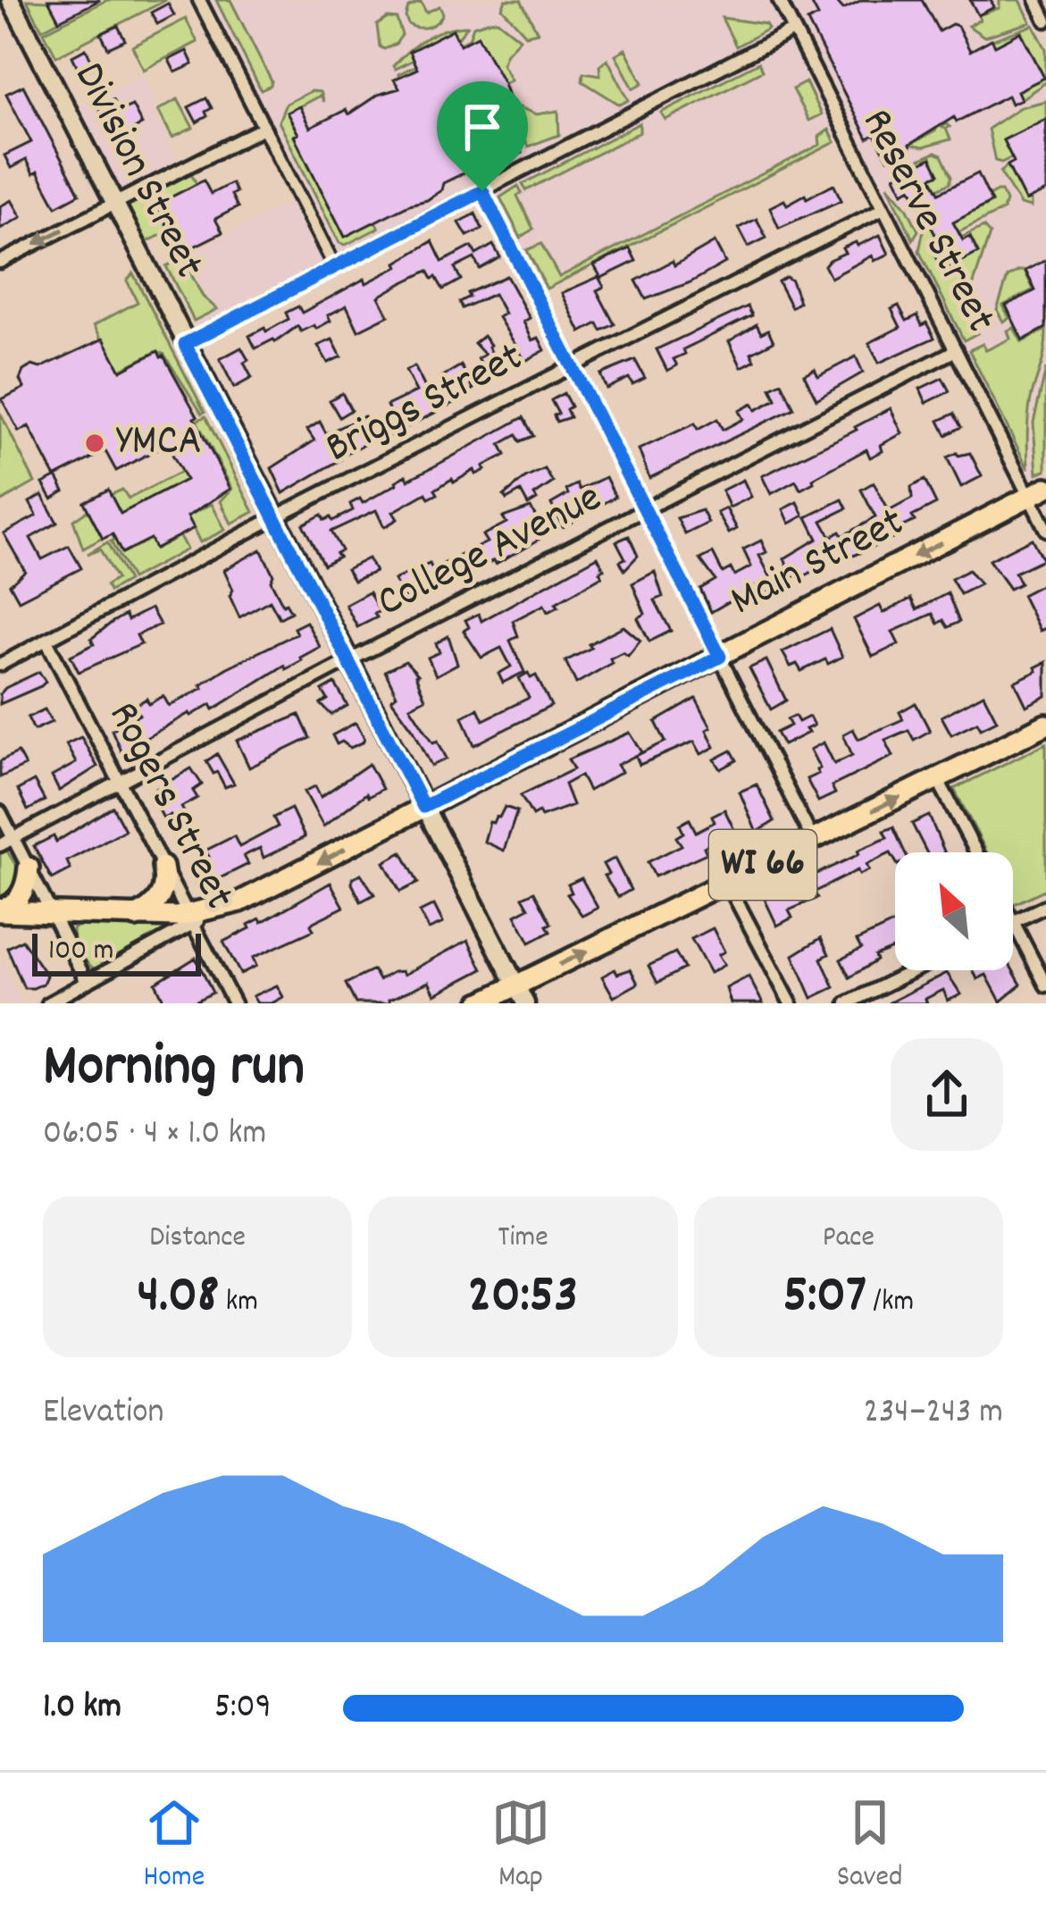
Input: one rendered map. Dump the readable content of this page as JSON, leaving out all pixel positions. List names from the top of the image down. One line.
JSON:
{"streets":{"main road":["Division Street","Main Street","WI 66"],"street":["Reserve Street","Briggs Street","College Avenue","Rogers Street"]},"crossings":[["Division Street","Briggs Street"],["Division Street","College Avenue"],["Division Street","Main Street"],["Division Street","WI 66"],["Reserve Street","Briggs Street"],["Reserve Street","College Avenue"],["Reserve Street","Main Street"],["Briggs Street","Rogers Street"],["College Avenue","Rogers Street"],["Main Street","Rogers Street"]],"one_way":["Main Street"],"places":["YMCA"],"scale_bar":"100 m","north":"top left","page":{"scale":"100 m","heading":["Morning run","06:05 · 4 × 1.0 km"],"stats":[["Distance","4.08 km"],["Time","20:53"],["Pace","5:07 /km"]],"chart":["Elevation","234–243 m"],"list":[{"name":"1.0 km","note":"5:09"}],"tabs":["Home","Map","Saved"]}}
